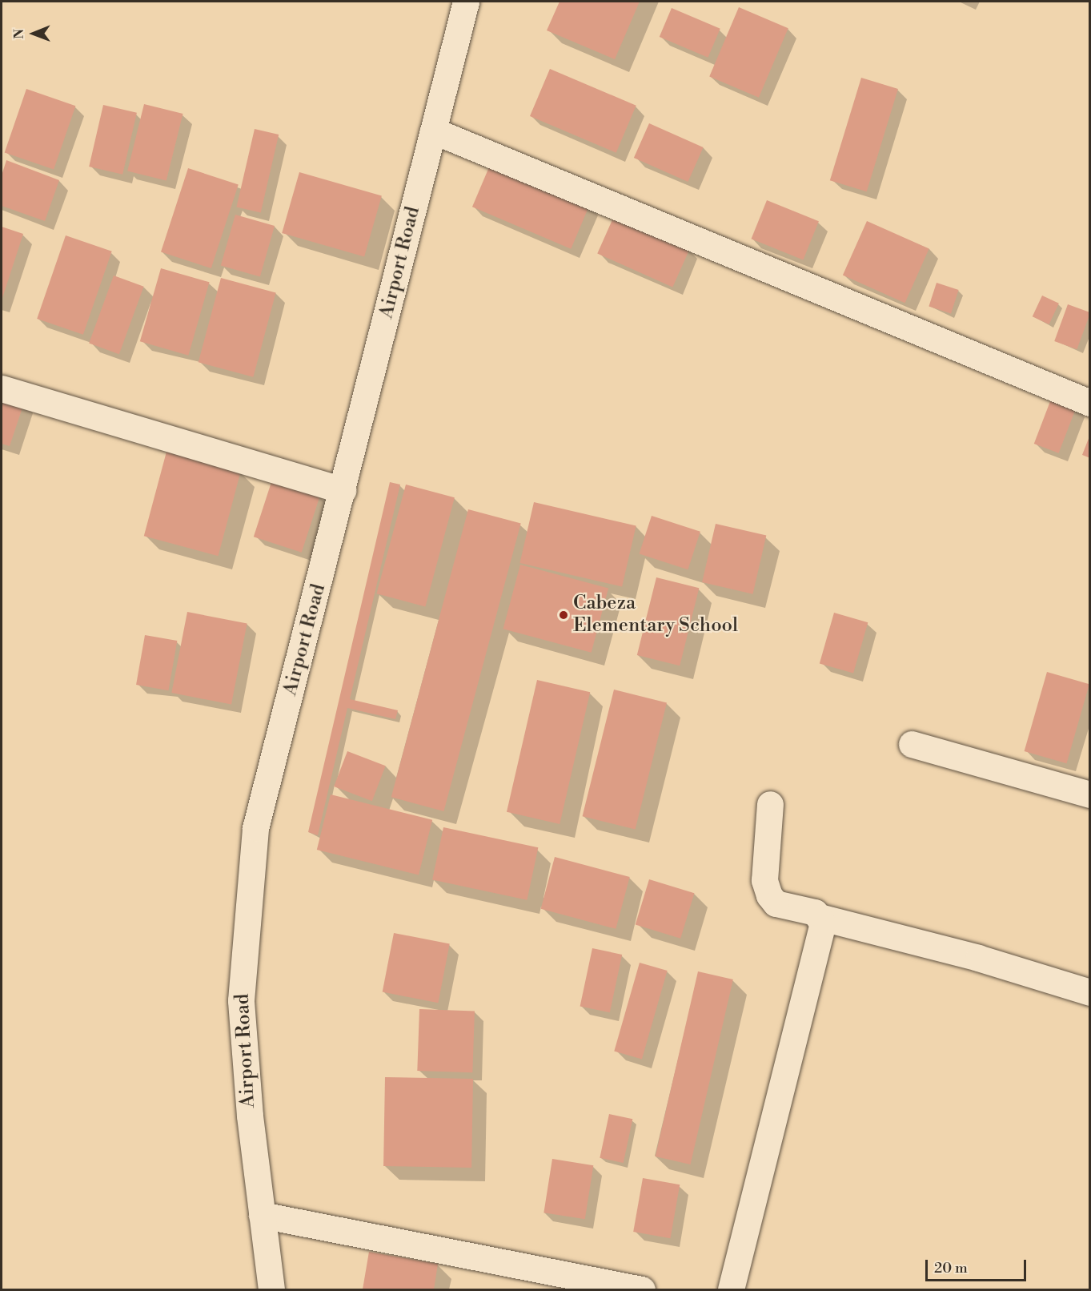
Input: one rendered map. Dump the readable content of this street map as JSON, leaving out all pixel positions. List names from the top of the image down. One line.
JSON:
{"streets":{"street":["Airport Road"]},"places":["Cabeza Elementary School"],"scale_bar":"20 m","north":"left"}
